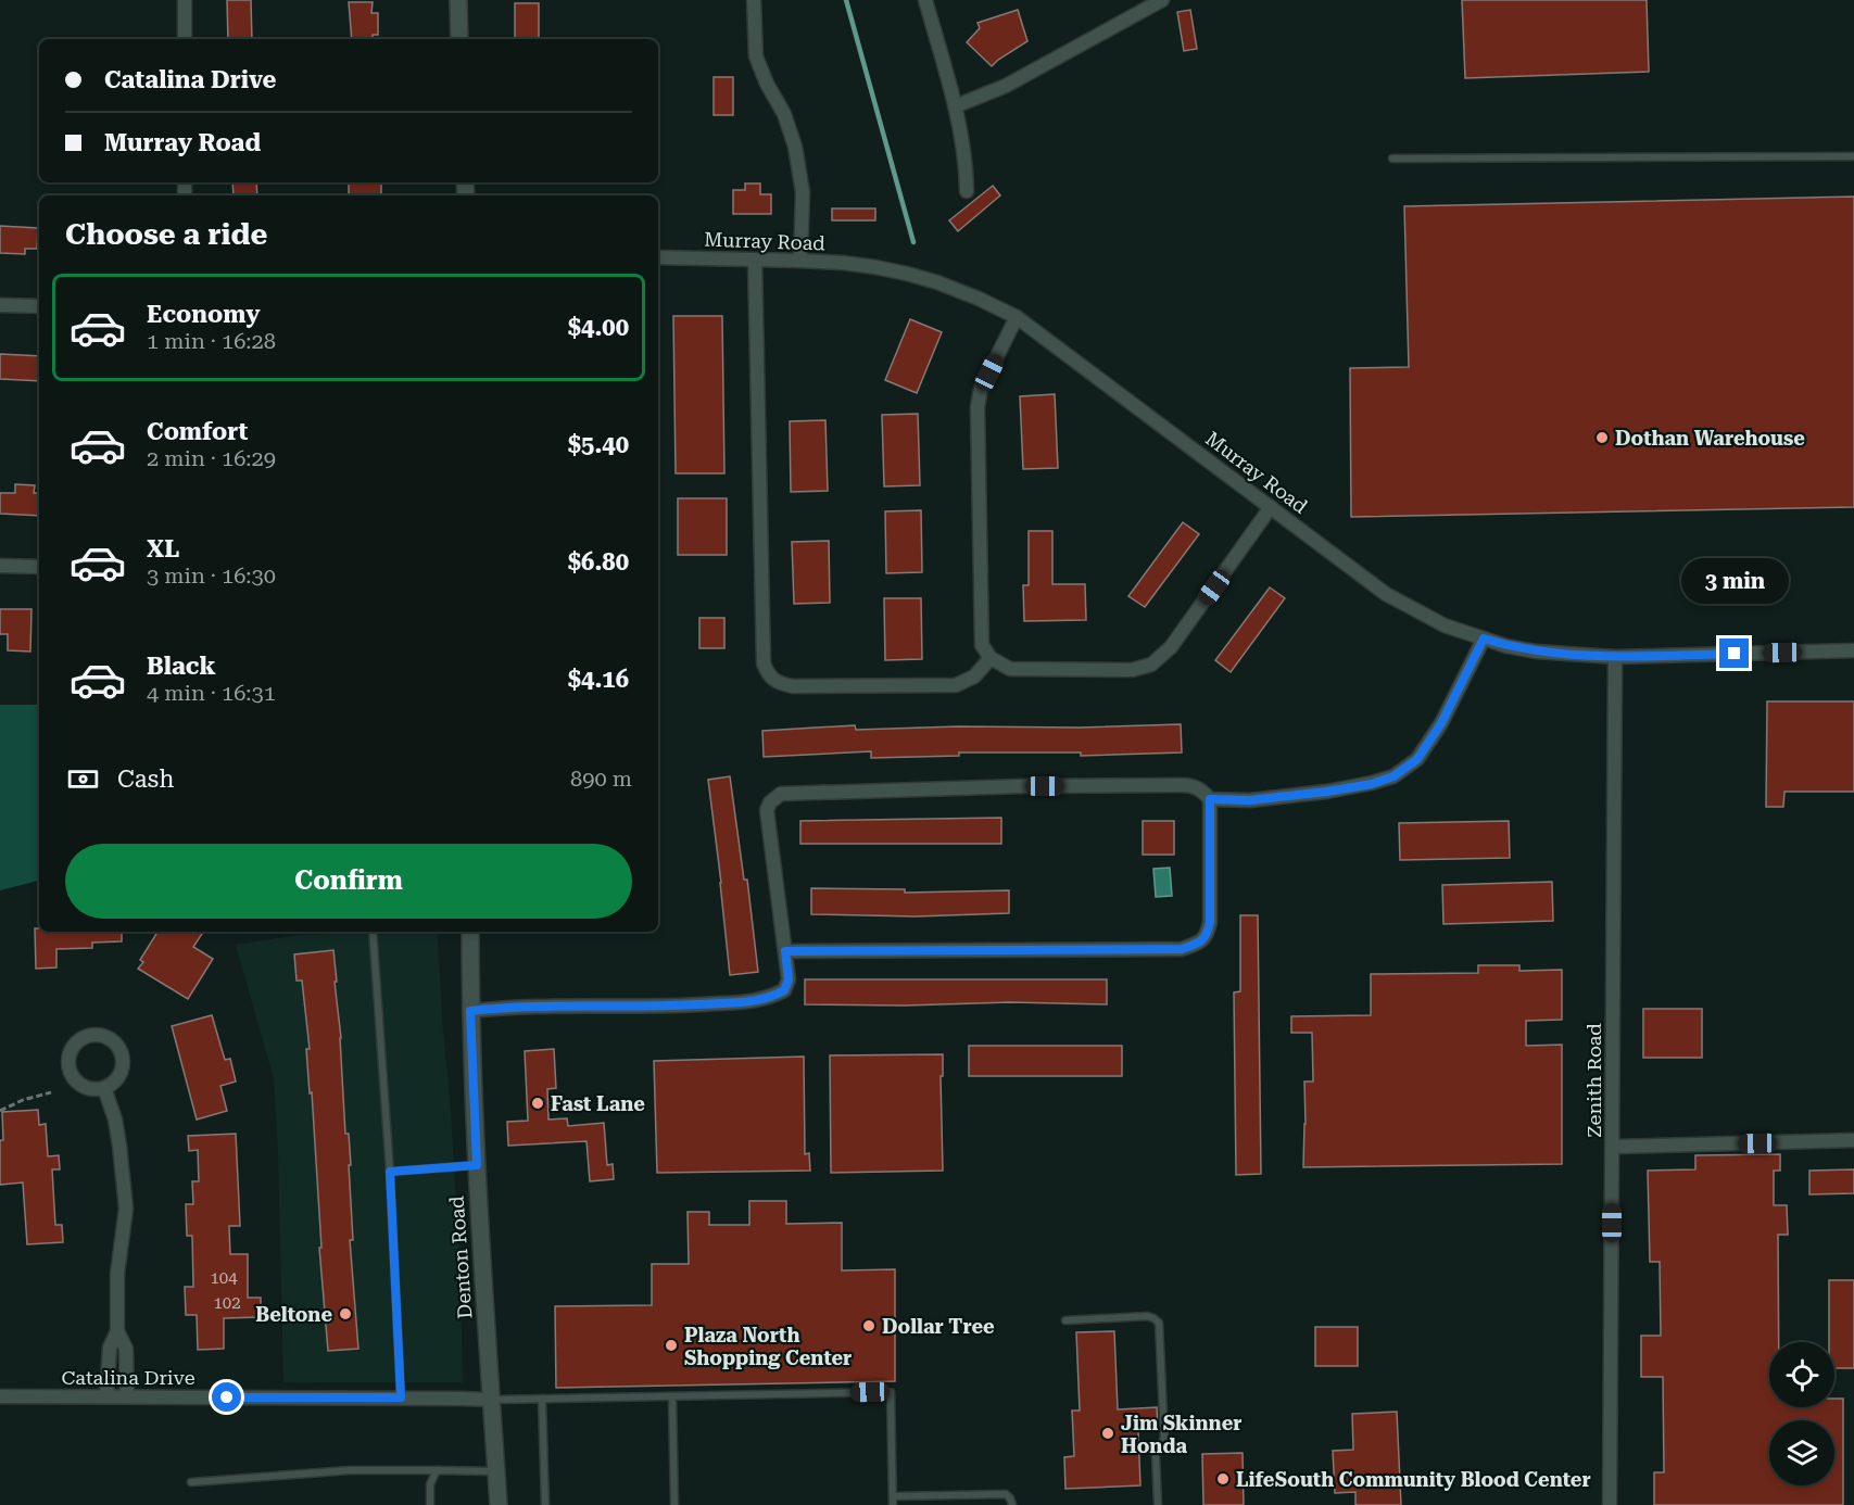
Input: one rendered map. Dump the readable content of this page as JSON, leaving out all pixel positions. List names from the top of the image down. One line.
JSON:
{"streets":{"street":["Murray Road","Zenith Road","Denton Road","Catalina Drive"]},"crossings":[["Murray Road","Zenith Road"],["Denton Road","Catalina Drive"]],"places":["Dothan Warehouse","Fast Lane","Beltone","Dollar Tree","Plaza North Shopping Center","Jim Skinner Honda","LifeSouth Community Blood Center"],"house_numbers":["104","102"],"page":{"banner":["Catalina Drive","Murray Road"],"heading":"Choose a ride","list":[{"name":"Economy","note":"1 min · 16:28","value":"$4.00"},{"name":"Comfort","note":"2 min · 16:29","value":"$5.40"},{"name":"XL","note":"3 min · 16:30","value":"$6.80"},{"name":"Black","note":"4 min · 16:31","value":"$4.16"}],"bubble":"3 min","pay":["Cash","890 m"],"buttons":"Confirm"}}
